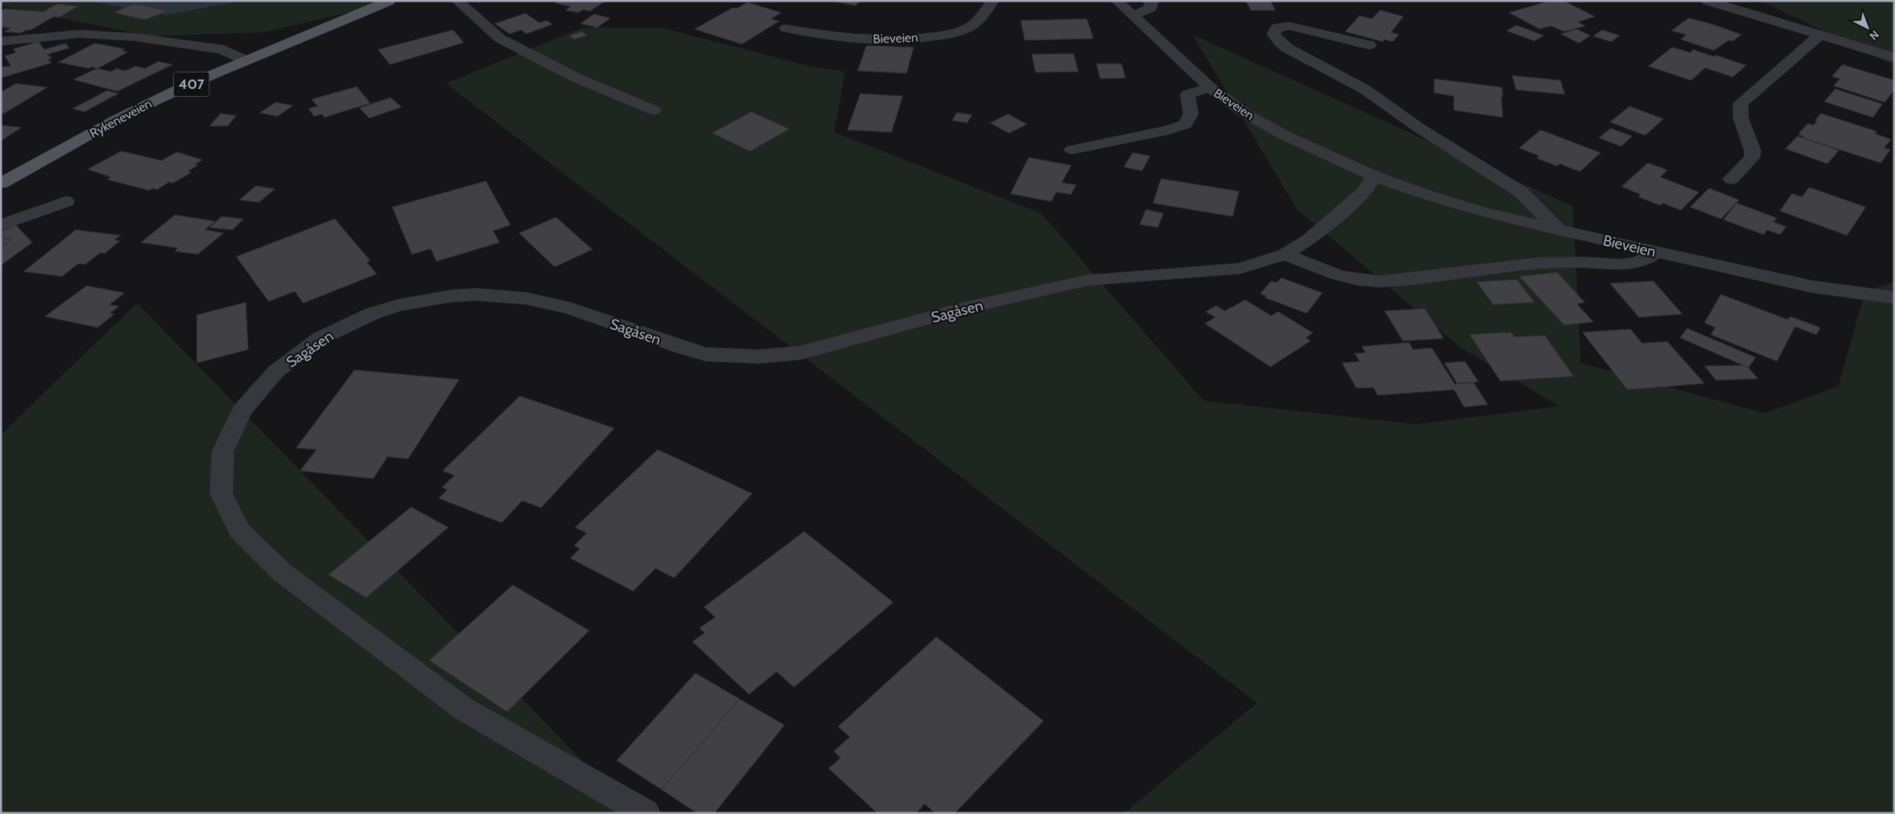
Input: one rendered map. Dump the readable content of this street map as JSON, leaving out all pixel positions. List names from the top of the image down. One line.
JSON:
{"streets":{"main road":["407","Rykeneveien"],"street":["Bieveien","Sagåsen"]},"north":"bottom right"}
